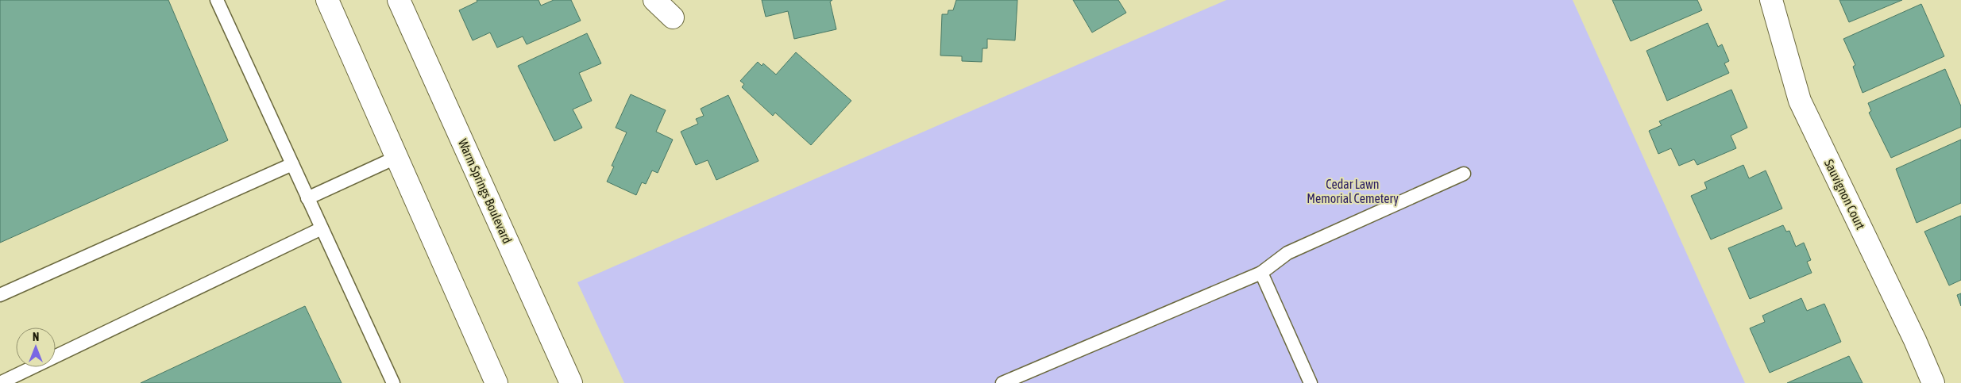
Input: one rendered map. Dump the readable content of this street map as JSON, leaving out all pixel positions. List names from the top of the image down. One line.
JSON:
{"streets":{"main road":["Warm Springs Boulevard","Sauvignon Court"]},"parks":["Cedar Lawn Memorial Cemetery"],"north":"top"}
